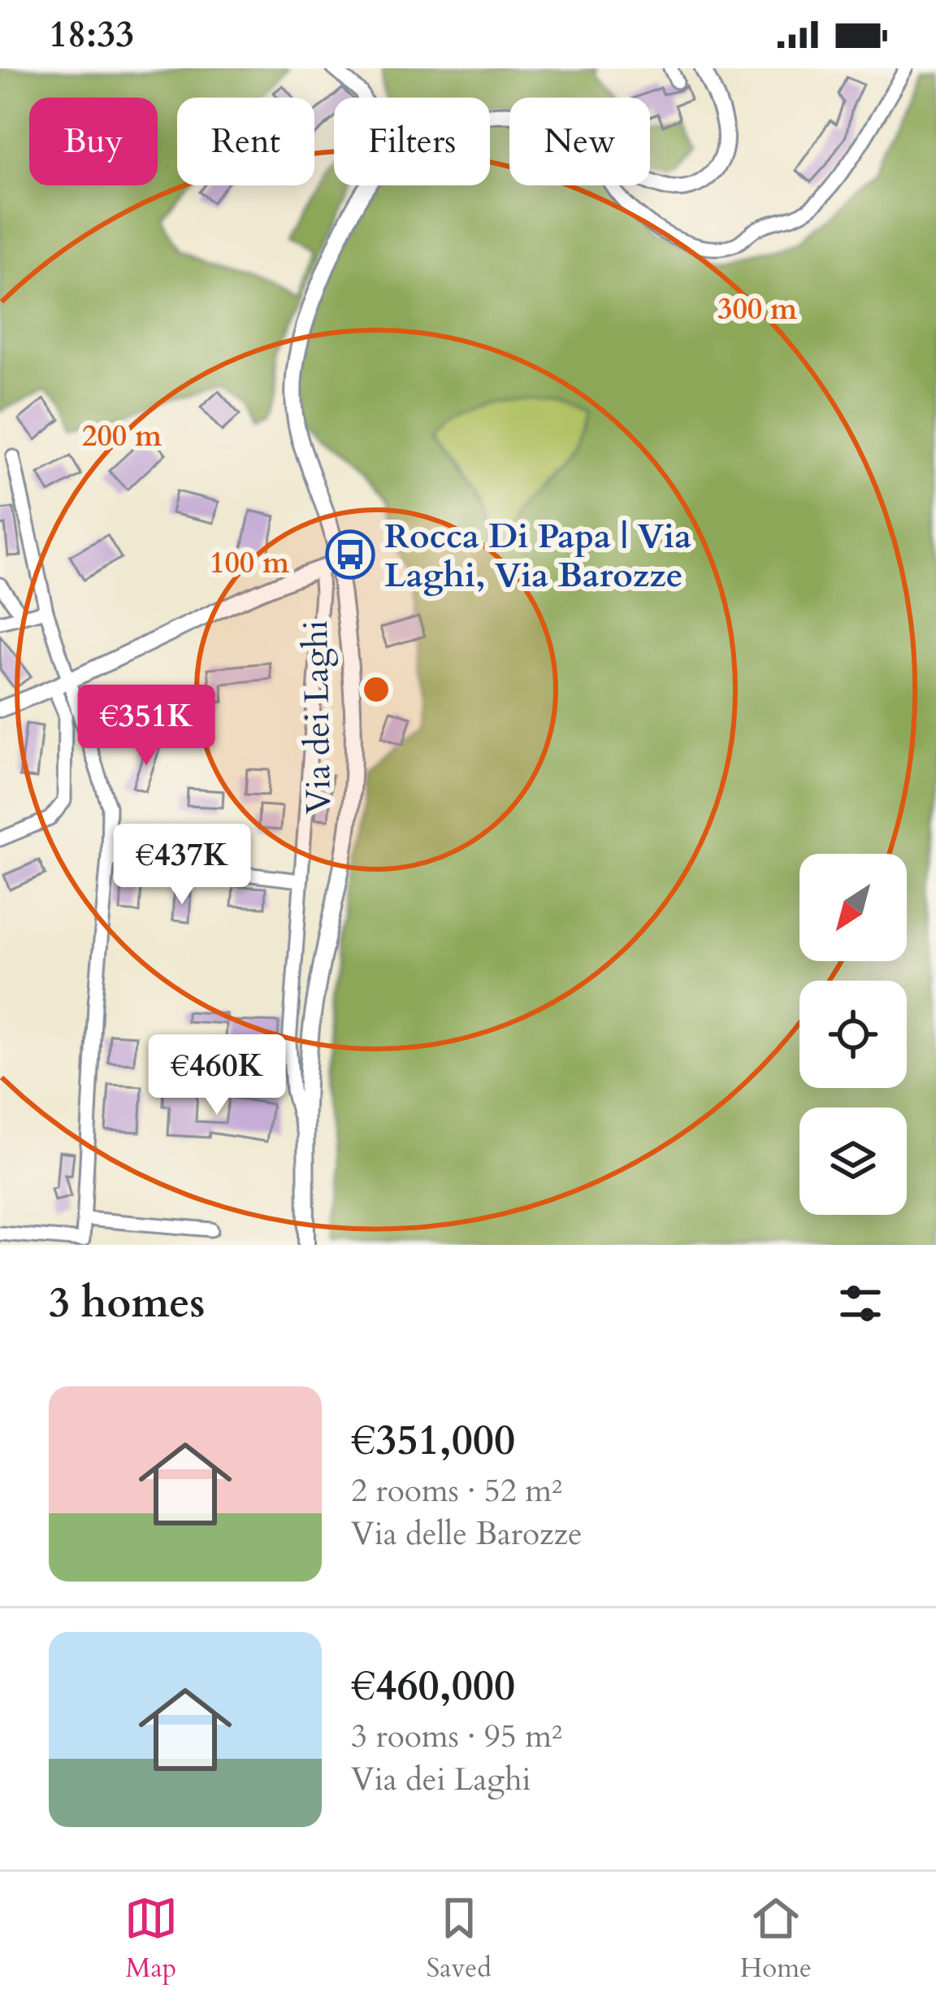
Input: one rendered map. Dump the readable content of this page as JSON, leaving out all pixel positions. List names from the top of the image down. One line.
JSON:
{"streets":{"main road":["Via dei Laghi"]},"places":{"bus stop":["Rocca Di Papa | Via Laghi, Via Barozze"]},"north":"bottom left","page":{"status":"18:33","chip":["Buy","Rent","Filters","New"],"price":["€351K","€437K","€460K"],"heading":"3 homes","list":[{"name":"€351,000","note":"2 rooms · 52 m² · Via delle Barozze"},{"name":"€460,000","note":"3 rooms · 95 m² · Via dei Laghi"}],"tabs":["Map","Saved","Home"]},"rings":["300 m","200 m","100 m"]}
